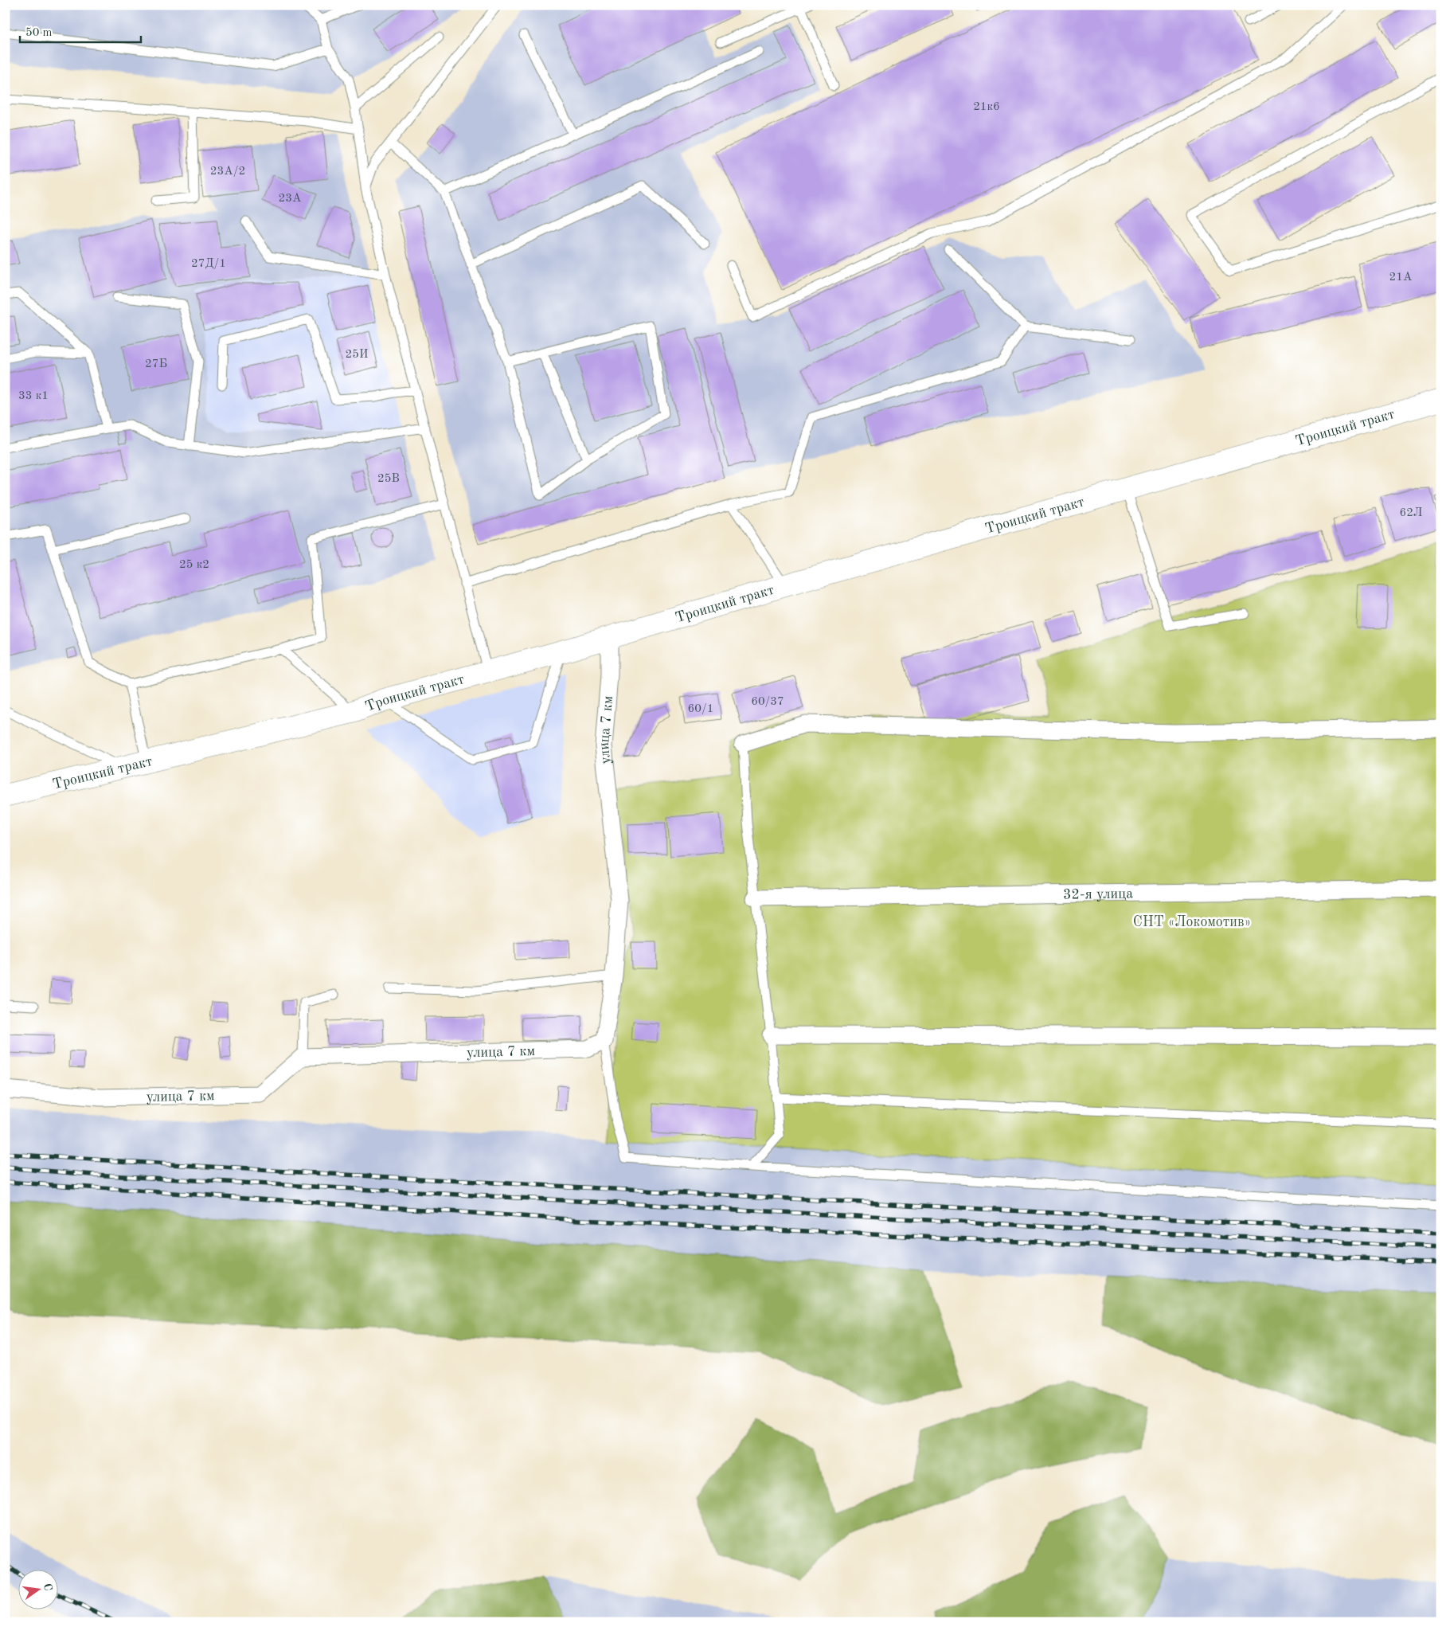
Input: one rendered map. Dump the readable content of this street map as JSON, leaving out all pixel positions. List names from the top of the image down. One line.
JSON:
{"streets":{"main road":["Троицкий тракт"],"street":["улица 7 км","32-я улица"]},"crossings":[["Троицкий тракт","улица 7 км"]],"parks":["СНТ «Локомотив»"],"house_numbers":["21к6","23А/2","23А","27Д/1","21А","25И","27Б","33 к1","25В","62Л","25 к2","60/37","60/1"],"scale_bar":"50 m","north":"right"}
